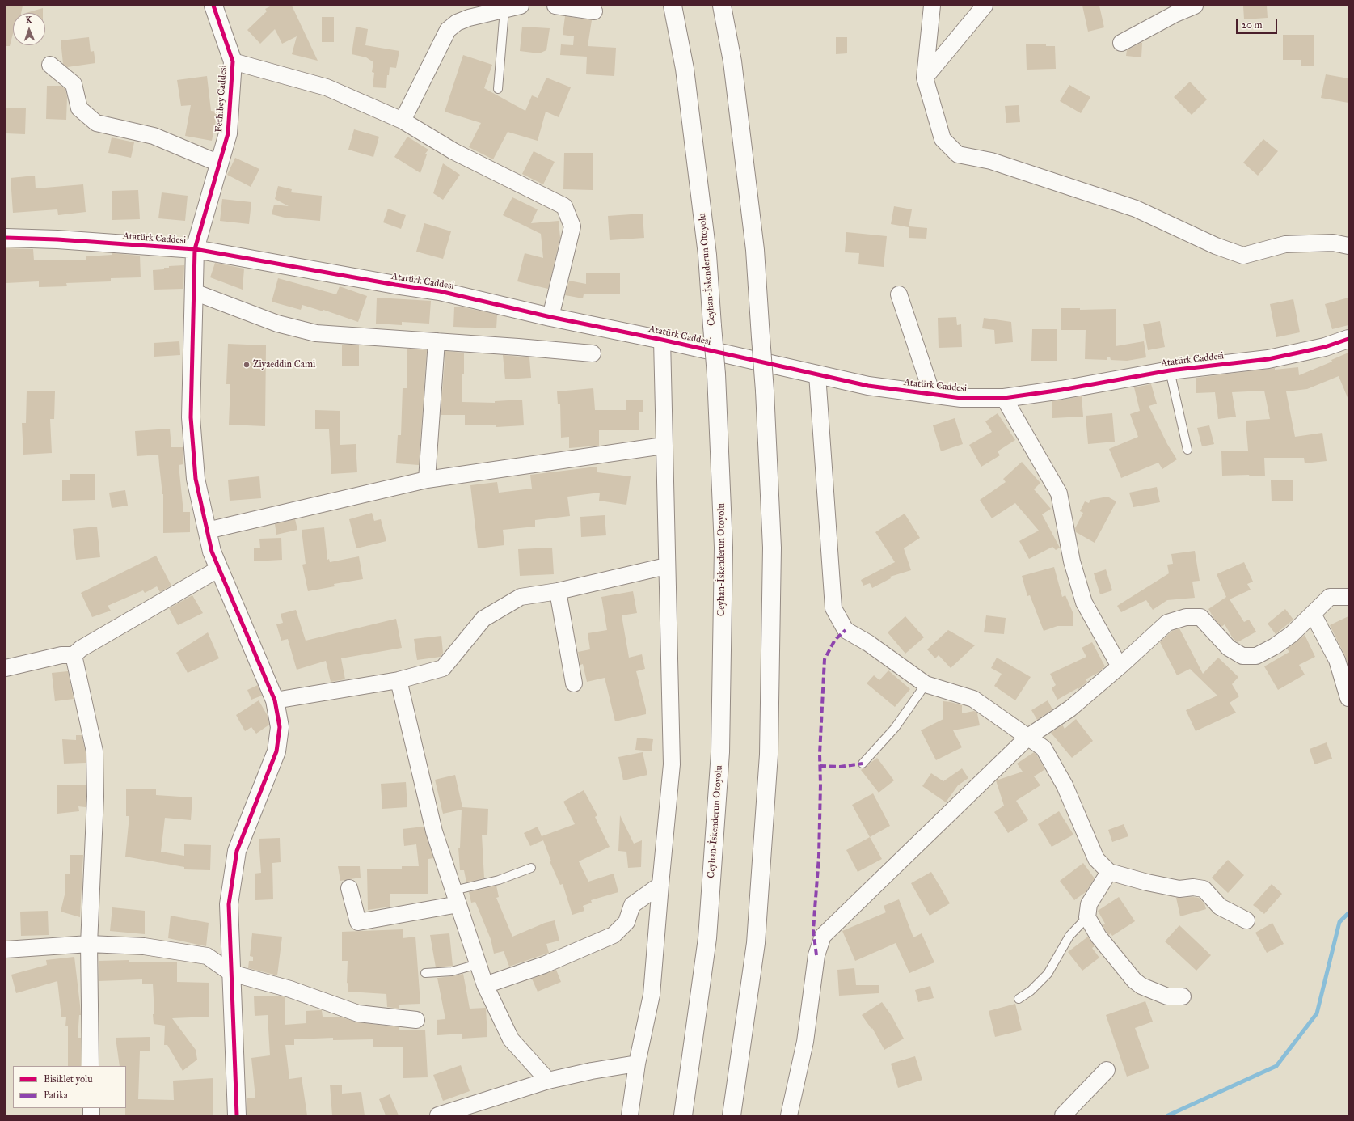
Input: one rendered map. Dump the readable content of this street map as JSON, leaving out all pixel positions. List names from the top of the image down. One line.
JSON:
{"streets":{"main road":["Fethibey Caddesi","Atatürk Caddesi","Ceyhan-İskenderun Otoyolu"]},"crossings":[["Fethibey Caddesi","Atatürk Caddesi"]],"places":["Ziyaeddin Cami"],"legend":["Bisiklet yolu","Patika"],"scale_bar":"20 m","north":"top"}
